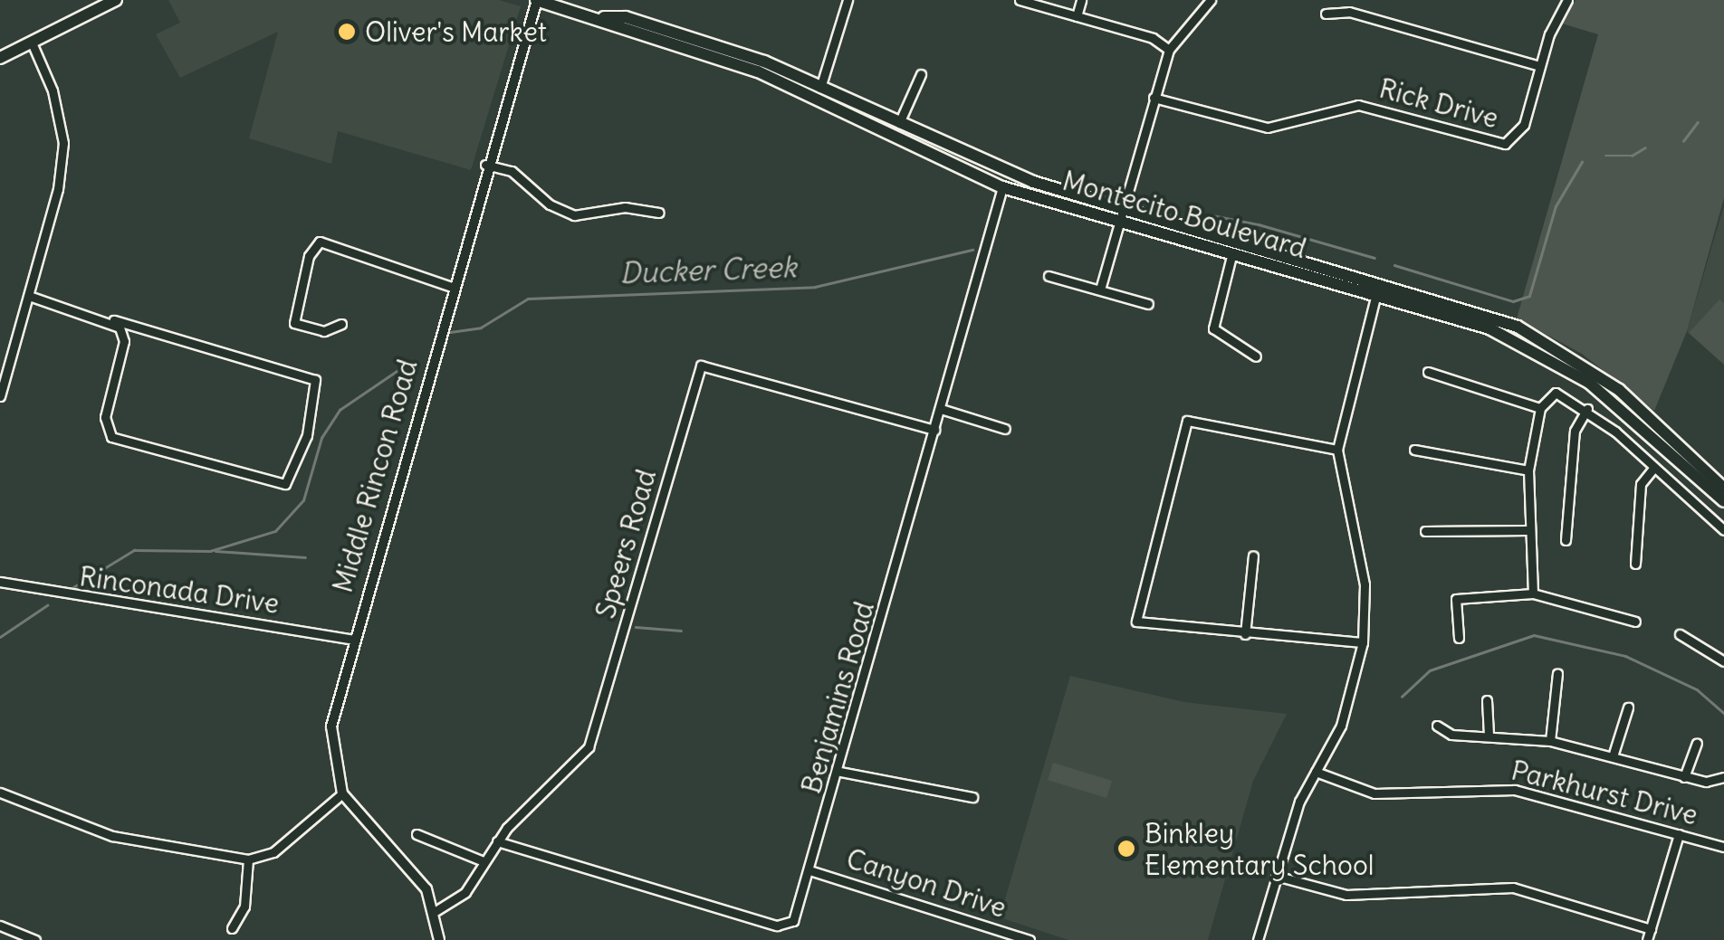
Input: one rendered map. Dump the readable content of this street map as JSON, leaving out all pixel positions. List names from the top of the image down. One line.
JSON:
{"streets":{"main road":["Montecito Boulevard"],"street":["Rick Drive","Middle Rincon Road","Speers Road","Rinconada Drive","Benjamins Road","Parkhurst Drive","Canyon Drive"]},"crossings":[["Montecito Boulevard","Middle Rincon Road"],["Montecito Boulevard","Benjamins Road"],["Middle Rincon Road","Rinconada Drive"],["Speers Road","Benjamins Road"],["Benjamins Road","Canyon Drive"]],"water":["Ducker Creek"],"places":["Oliver's Market","Binkley Elementary School"]}
